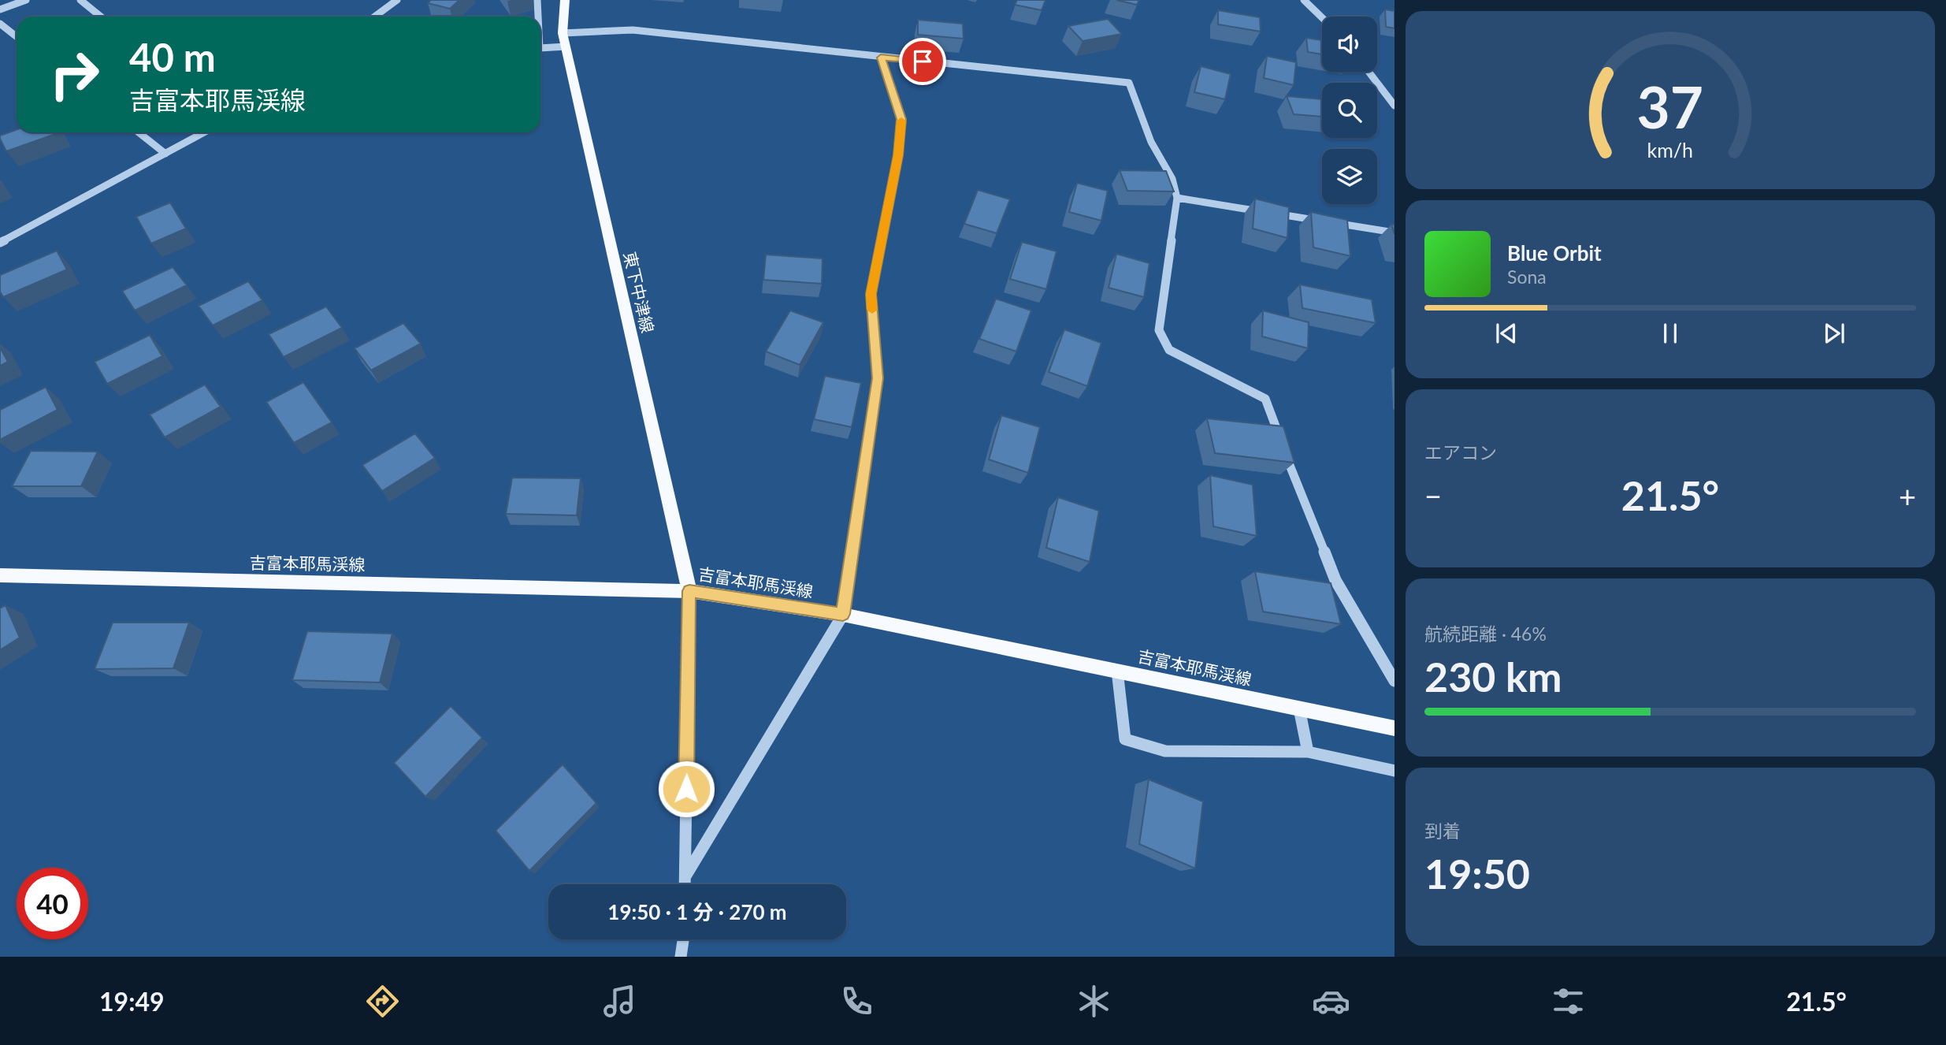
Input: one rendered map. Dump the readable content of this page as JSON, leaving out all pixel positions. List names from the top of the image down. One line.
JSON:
{"streets":{"main road":["東下中津線","吉富本耶馬渓線"]},"crossings":[["東下中津線","吉富本耶馬渓線"]],"page":{"turn":["40 m","吉富本耶馬渓線"],"song":["Blue Orbit","Sona"],"tile":["エアコン",["航続距離 · 46%","230 km"],["到着","19:50"]],"heat":["−","21.5°","+"],"limit":"40","trip":"19:50 · 1 分 · 270 m","tabs":["19:49","21.5°"],"gauge":["37","km/h"]}}
